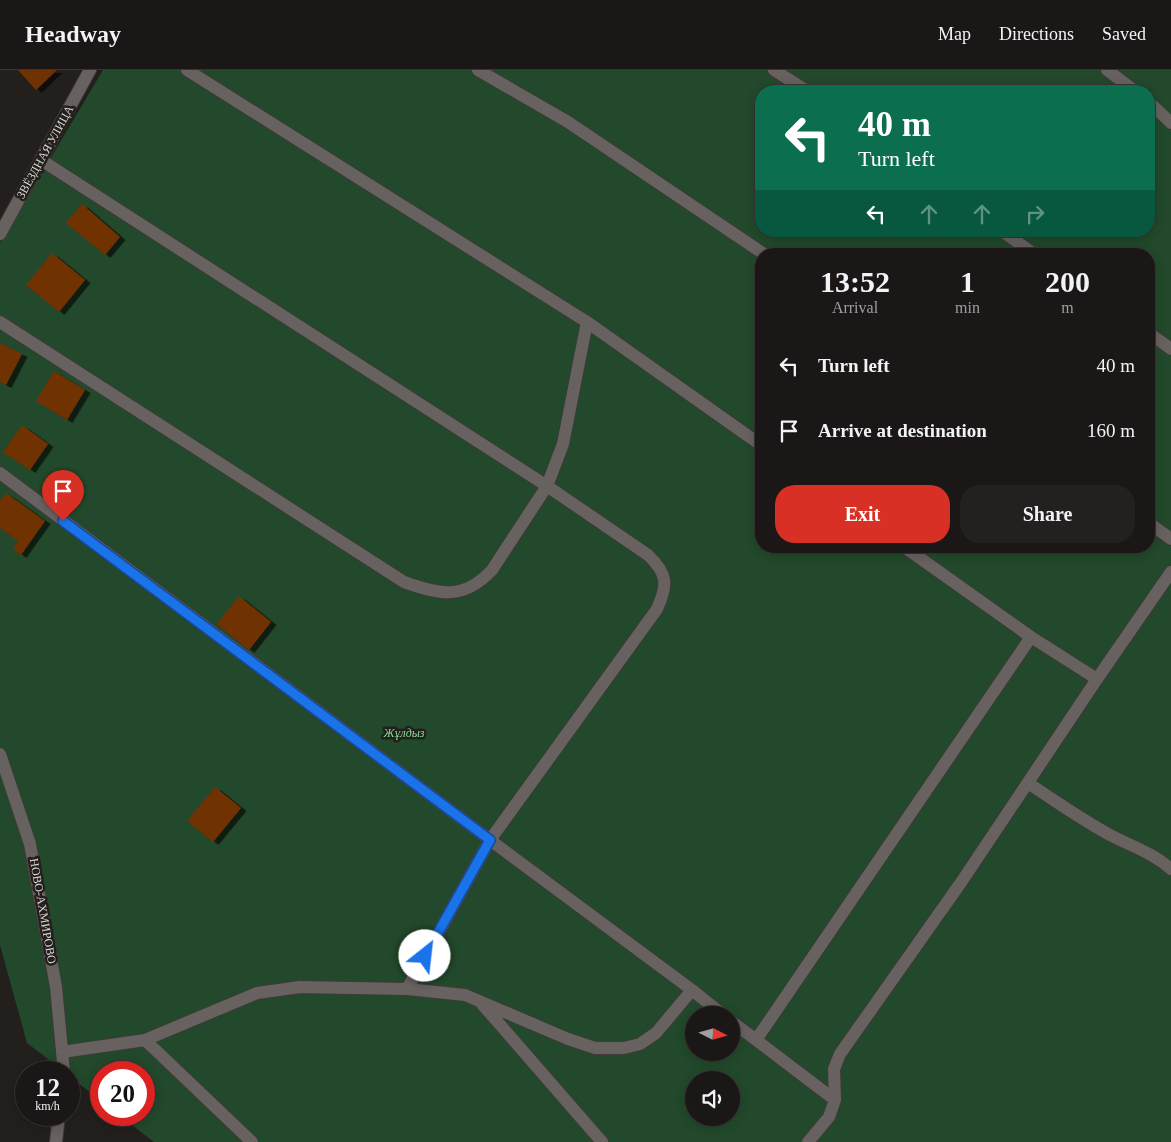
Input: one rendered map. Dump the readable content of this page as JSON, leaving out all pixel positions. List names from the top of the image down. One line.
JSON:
{"streets":{"street":["ЗВЁЗДНАЯ УЛИЦА","НОВО-АХМИРОВО"]},"parks":["Жұлдыз"],"north":"right","page":{"header":"Headway","nav":["Map","Directions","Saved"],"turn":["40 m","Turn left"],"eta":["13:52","Arrival","1","min","200","m"],"list":[{"name":"Turn left","value":"40 m"},{"name":"Arrive at destination","value":"160 m"}],"buttons":["Exit","Share"],"speed":"12 km/h","limit":"20"}}
